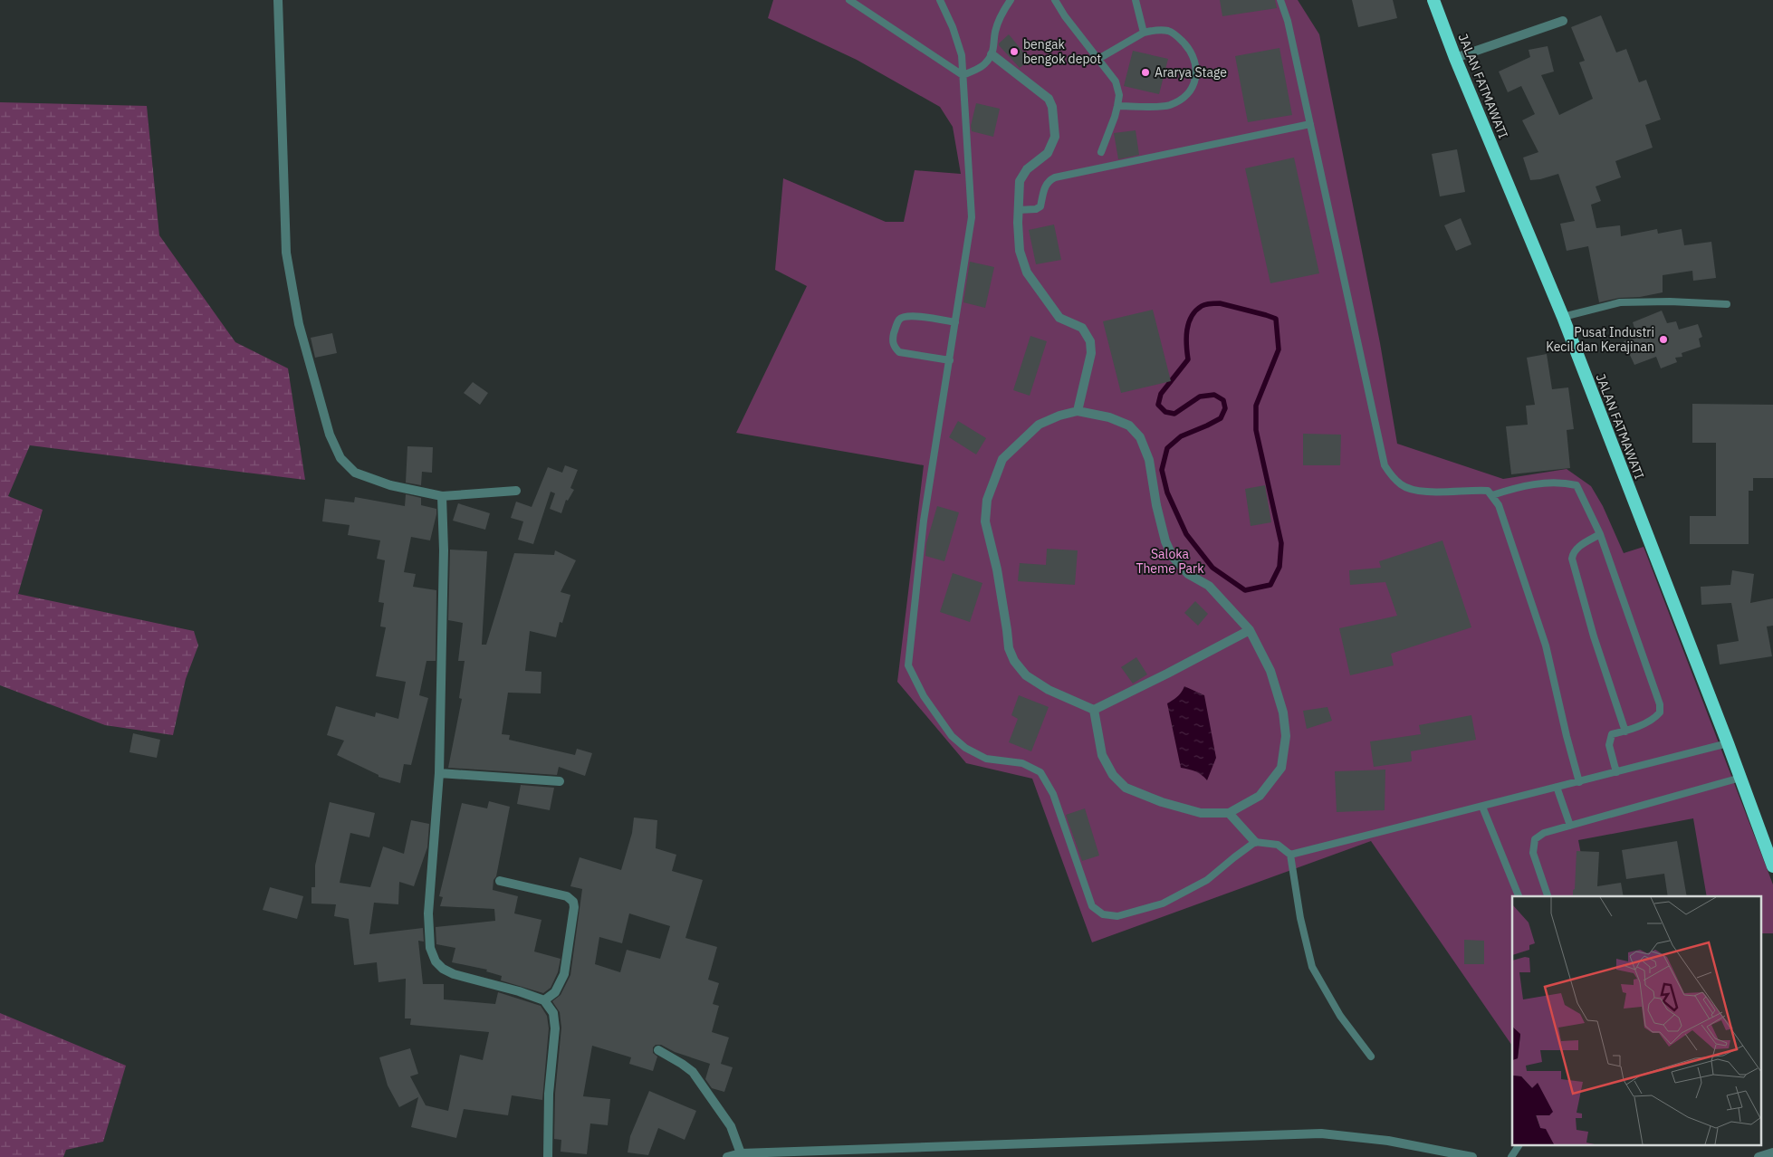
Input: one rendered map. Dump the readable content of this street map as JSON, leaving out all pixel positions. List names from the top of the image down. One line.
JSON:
{"streets":{"highway":["JALAN FATMAWATI"]},"parks":["Saloka Theme Park"],"places":["bengak bengok depot","Ararya Stage","Pusat Industri Kecil dan Kerajinan"]}
